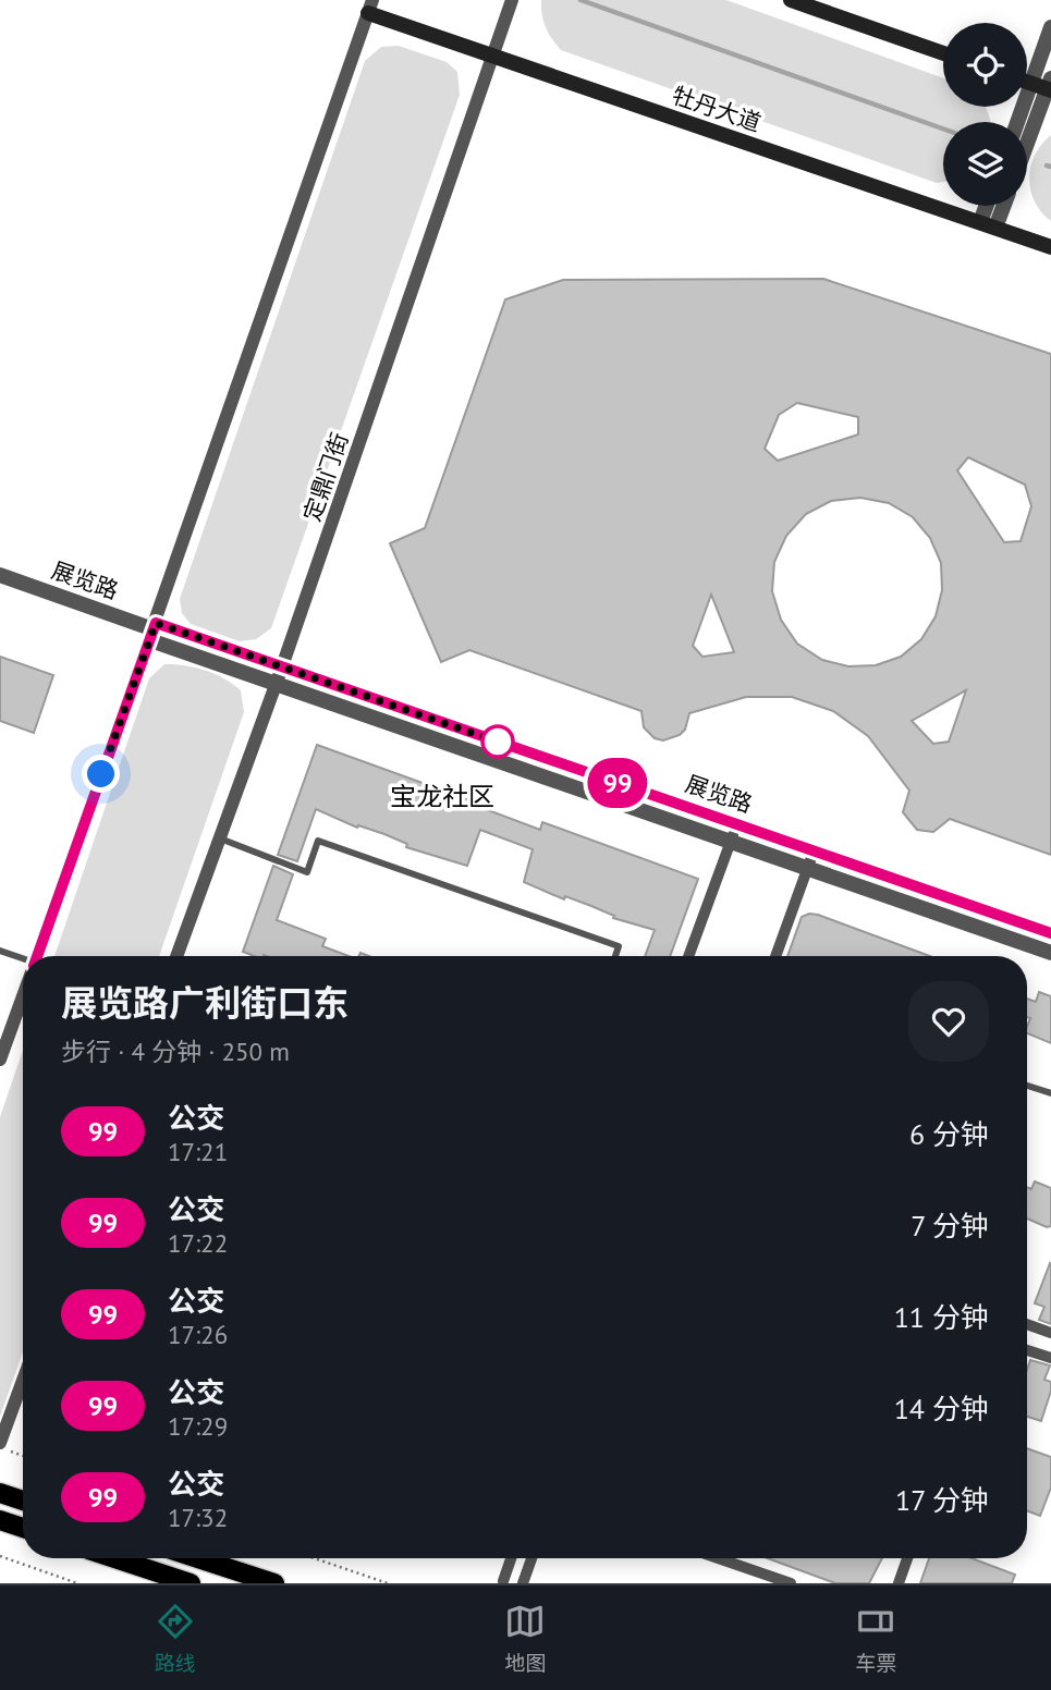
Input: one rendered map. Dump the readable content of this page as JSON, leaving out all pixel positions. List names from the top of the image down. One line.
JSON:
{"streets":{"main road":["牡丹大道"],"street":["定鼎门街","展览路"]},"crossings":[["牡丹大道","定鼎门街"],["定鼎门街","展览路"]],"districts":["宝龙社区"],"lines":["bus line 99"],"page":{"on_map":"99","heading":["展览路广利街口东","步行 · 4 分钟 · 250 m"],"list":[{"mark":"99","name":"公交","note":"17:21","value":"6 分钟"},{"mark":"99","name":"公交","note":"17:22","value":"7 分钟"},{"mark":"99","name":"公交","note":"17:26","value":"11 分钟"},{"mark":"99","name":"公交","note":"17:29","value":"14 分钟"},{"mark":"99","name":"公交","note":"17:32","value":"17 分钟"}],"tabs":["路线","地图","车票"]}}
